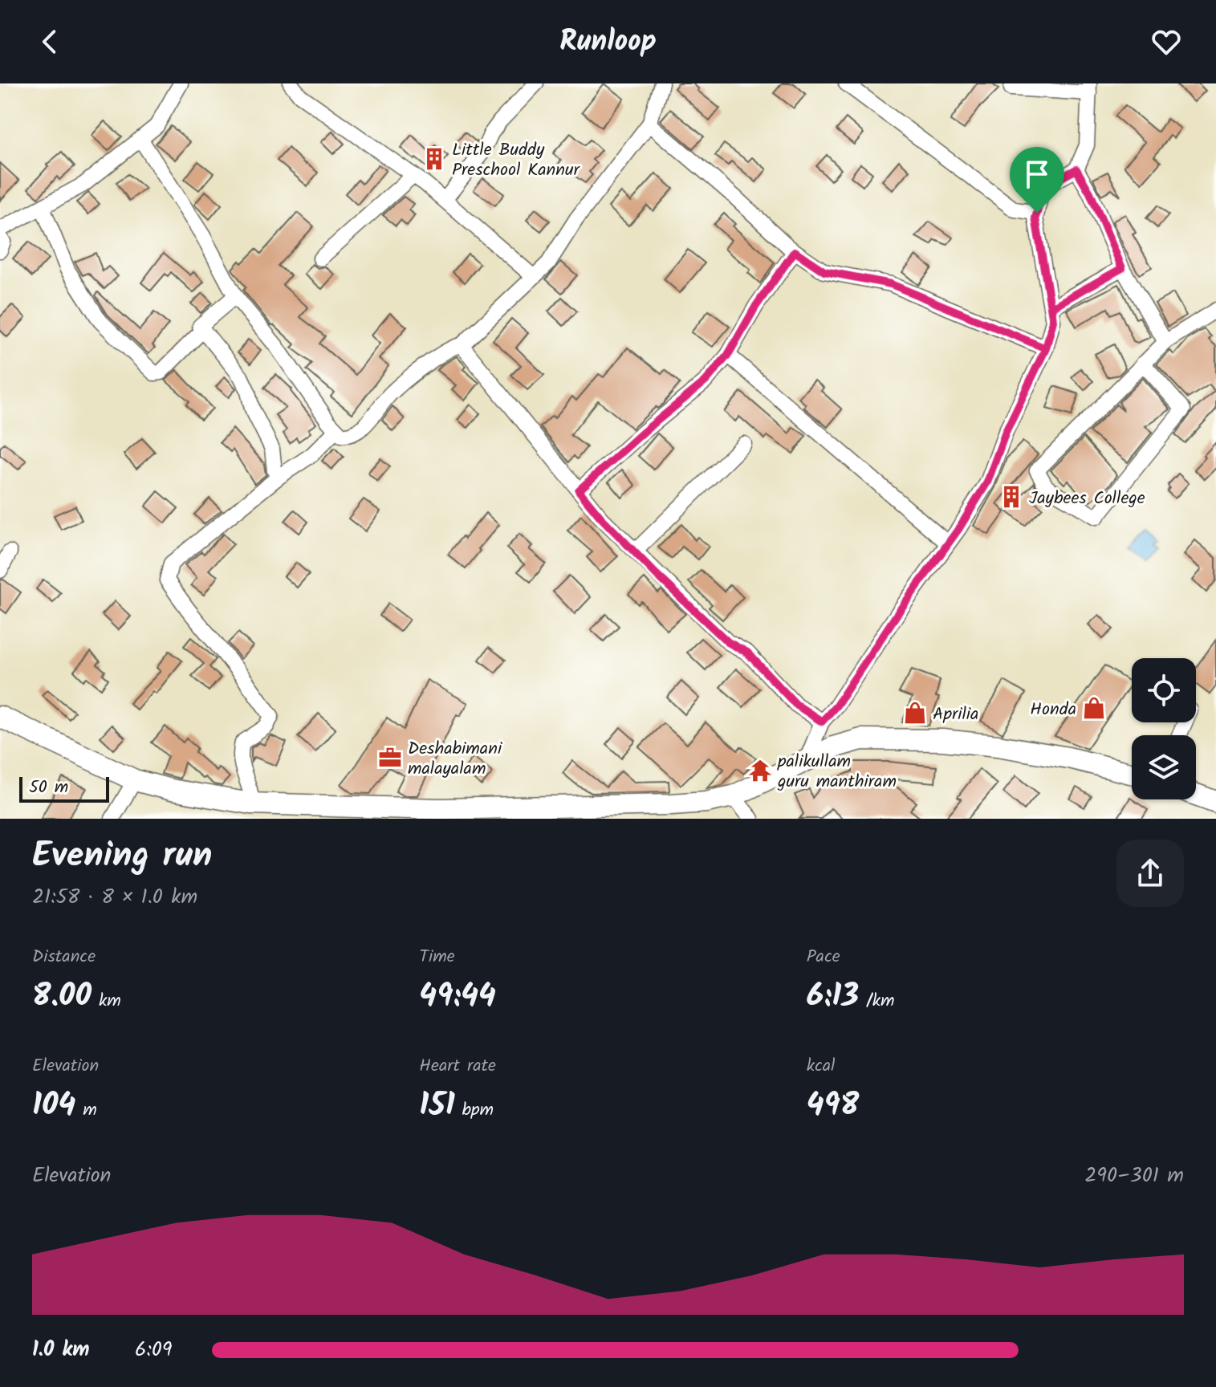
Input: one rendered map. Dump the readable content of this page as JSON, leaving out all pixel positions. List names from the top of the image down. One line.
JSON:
{"places":{"building":["Little Buddy Preschool Kannur","Jaybees College"],"shop":["Honda","Aprilia"],"office":["Deshabimani malayalam"],"temple":["palikullam guru manthiram"]},"scale_bar":"50 m","page":{"header":"Runloop","scale":"50 m","heading":["Evening run","21:58 · 8 × 1.0 km"],"stats":[["Distance","8.00 km"],["Time","49:44"],["Pace","6:13 /km"],["Elevation","104 m"],["Heart rate","151 bpm"],["kcal","498"]],"chart":["Elevation","290–301 m"],"list":[{"name":"1.0 km","note":"6:09"}]}}
